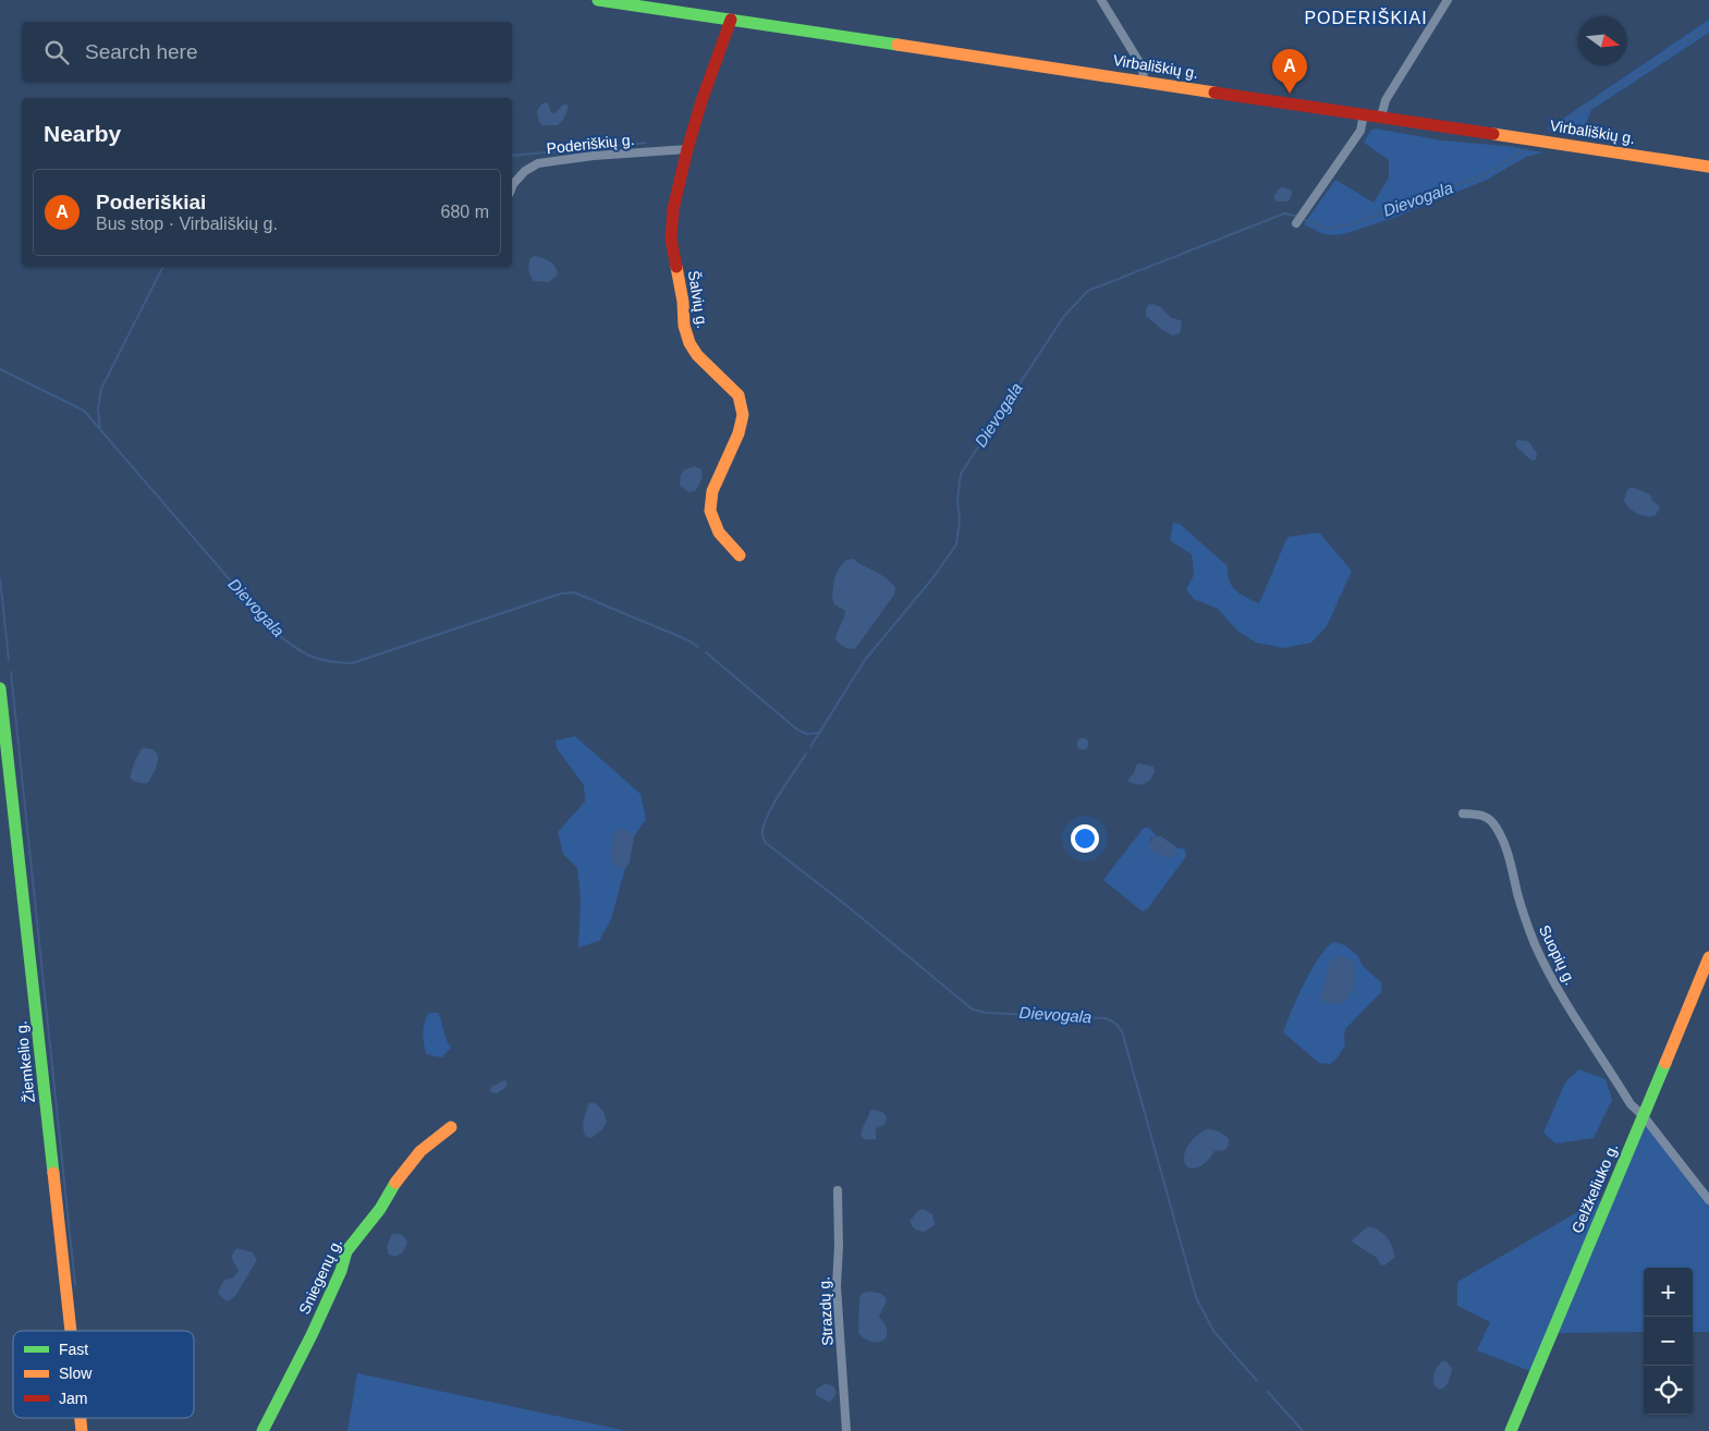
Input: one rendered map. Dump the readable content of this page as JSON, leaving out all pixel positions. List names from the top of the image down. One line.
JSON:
{"streets":{"street":["Virbališkių g.","Poderiškių g.","Šalvių g.","Suopių g.","Žiemkelio g.","Gelžkeliuko g.","Sniegenų g.","Strazdų g."]},"crossings":[["Virbališkių g.","Šalvių g."],["Poderiškių g.","Šalvių g."],["Suopių g.","Gelžkeliuko g."]],"districts":["PODERIŠKIAI"],"water":["Dievogala"],"legend":["Fast","Slow","Jam"],"north":"right","page":{"search":"Search here","pins":"A","heading":"Nearby","list":[{"mark":"A","name":"Poderiškiai","note":"Bus stop · Virbališkių g.","value":"680 m"}],"map_buttons":["+","−"]}}
